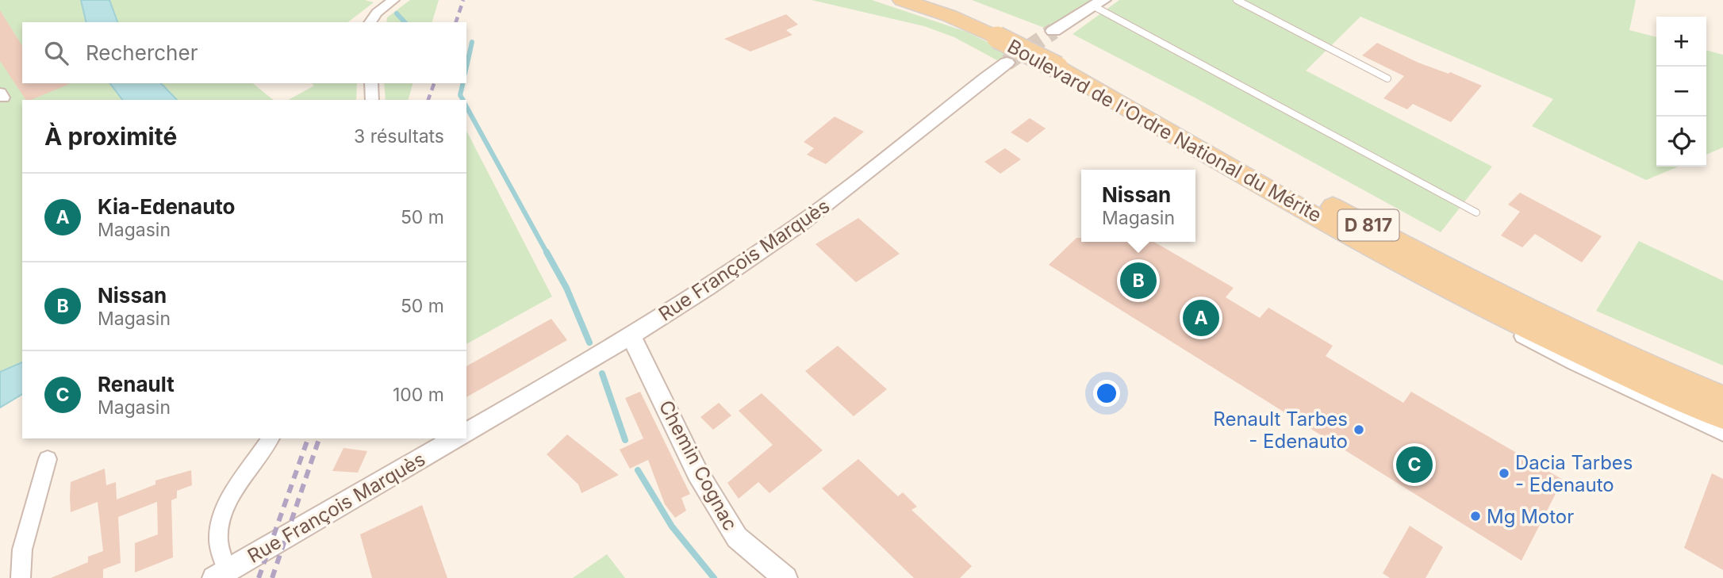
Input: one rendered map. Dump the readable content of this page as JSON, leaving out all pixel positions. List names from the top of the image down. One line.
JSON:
{"streets":{"main road":["Boulevard de l'Ordre National du Mérite","D 817"],"street":["Rue François Marquès","Chemin Cognac"]},"crossings":[["Rue François Marquès","Chemin Cognac"]],"places":["Renault Tarbes - Edenauto","Dacia Tarbes - Edenauto","Mg Motor"],"page":{"map_buttons":["+","−"],"search":"Rechercher","heading":["À proximité","3 résultats"],"popup":["Nissan","Magasin"],"list":[{"mark":"A","name":"Kia-Edenauto","note":"Magasin","value":"50 m"},{"mark":"B","name":"Nissan","note":"Magasin","value":"50 m"},{"mark":"C","name":"Renault","note":"Magasin","value":"100 m"}],"pins":["B","A","C"]}}
